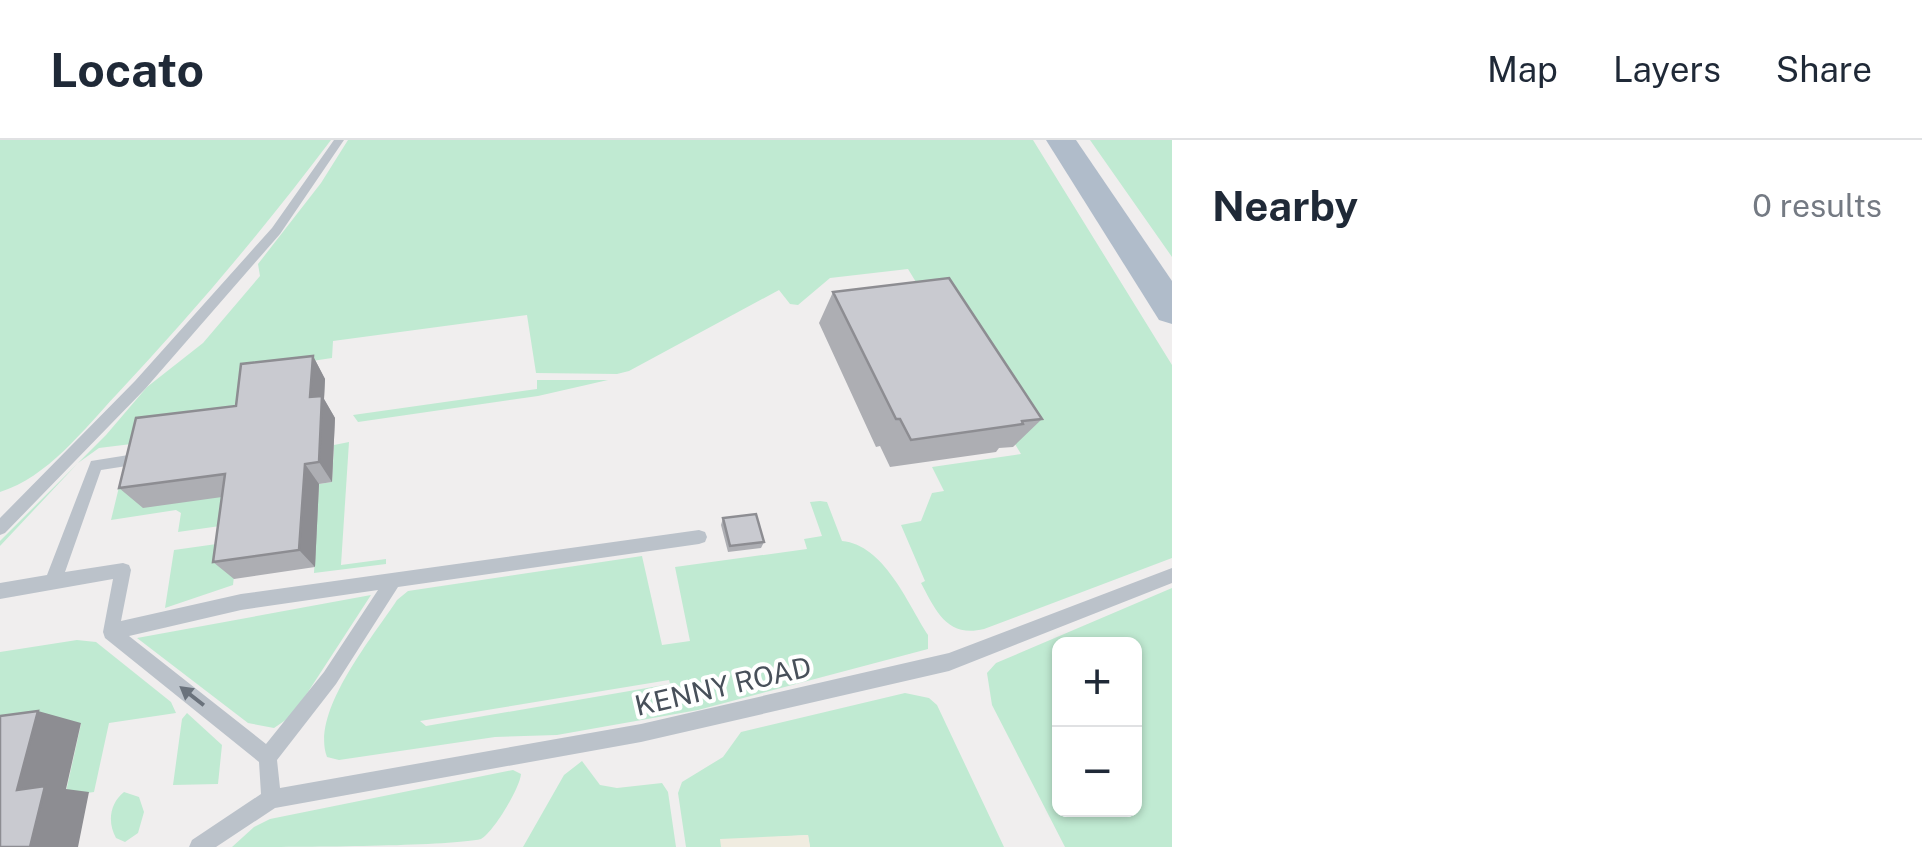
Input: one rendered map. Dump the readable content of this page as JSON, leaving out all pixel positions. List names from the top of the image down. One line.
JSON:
{"streets":{"lane":["KENNY ROAD"]},"page":{"header":"Locato","nav":["Map","Layers","Share"],"heading":["Nearby","0 results"],"map_buttons":["+","−"]}}
